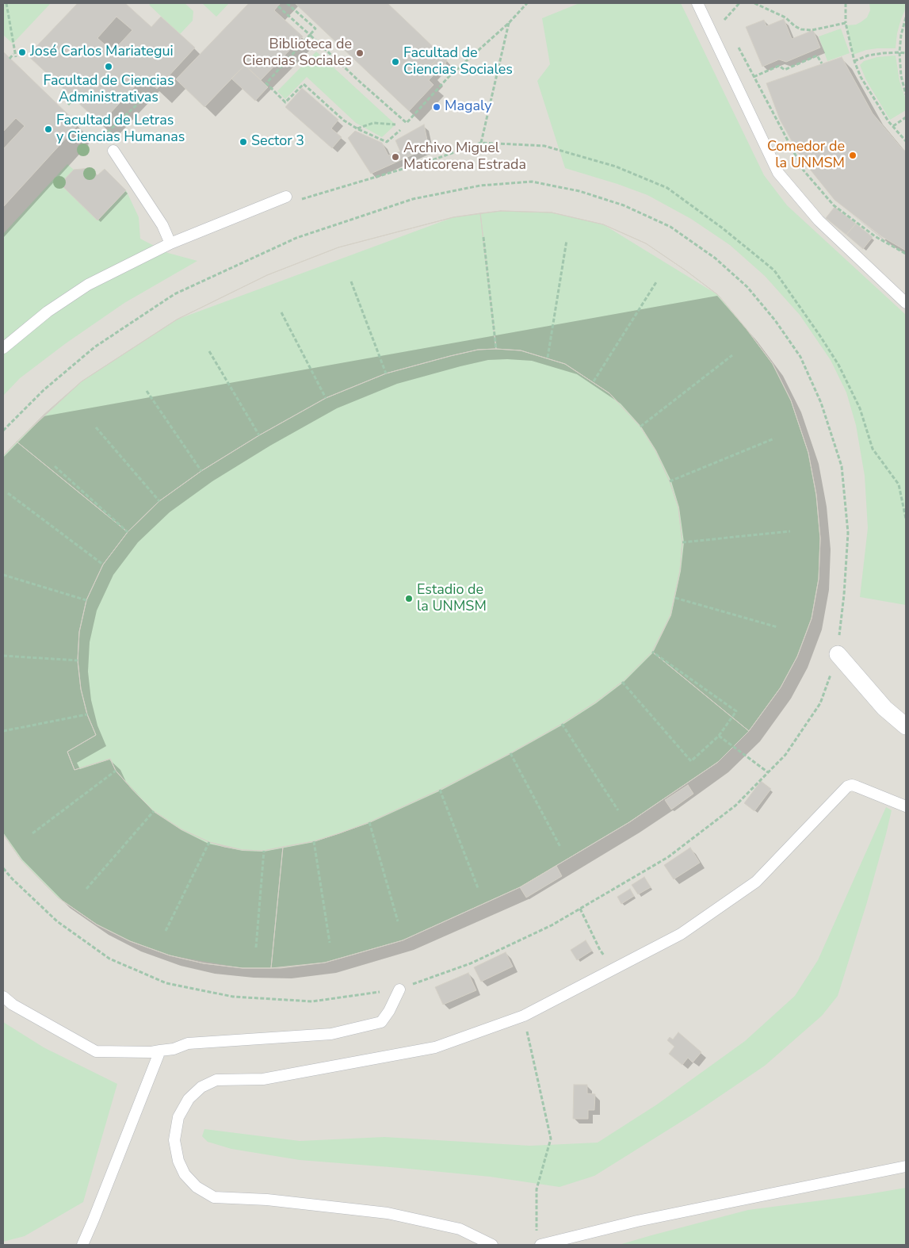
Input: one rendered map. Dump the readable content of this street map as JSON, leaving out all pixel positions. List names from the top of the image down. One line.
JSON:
{"places":["José Carlos Mariategui","Biblioteca de Ciencias Sociales","Facultad de Ciencias Sociales","Facultad de Ciencias Administrativas","Magaly","Facultad de Letras y Ciencias Humanas","Sector 3","Comedor de la UNMSM","Archivo Miguel Maticorena Estrada","Estadio de la UNMSM"]}
